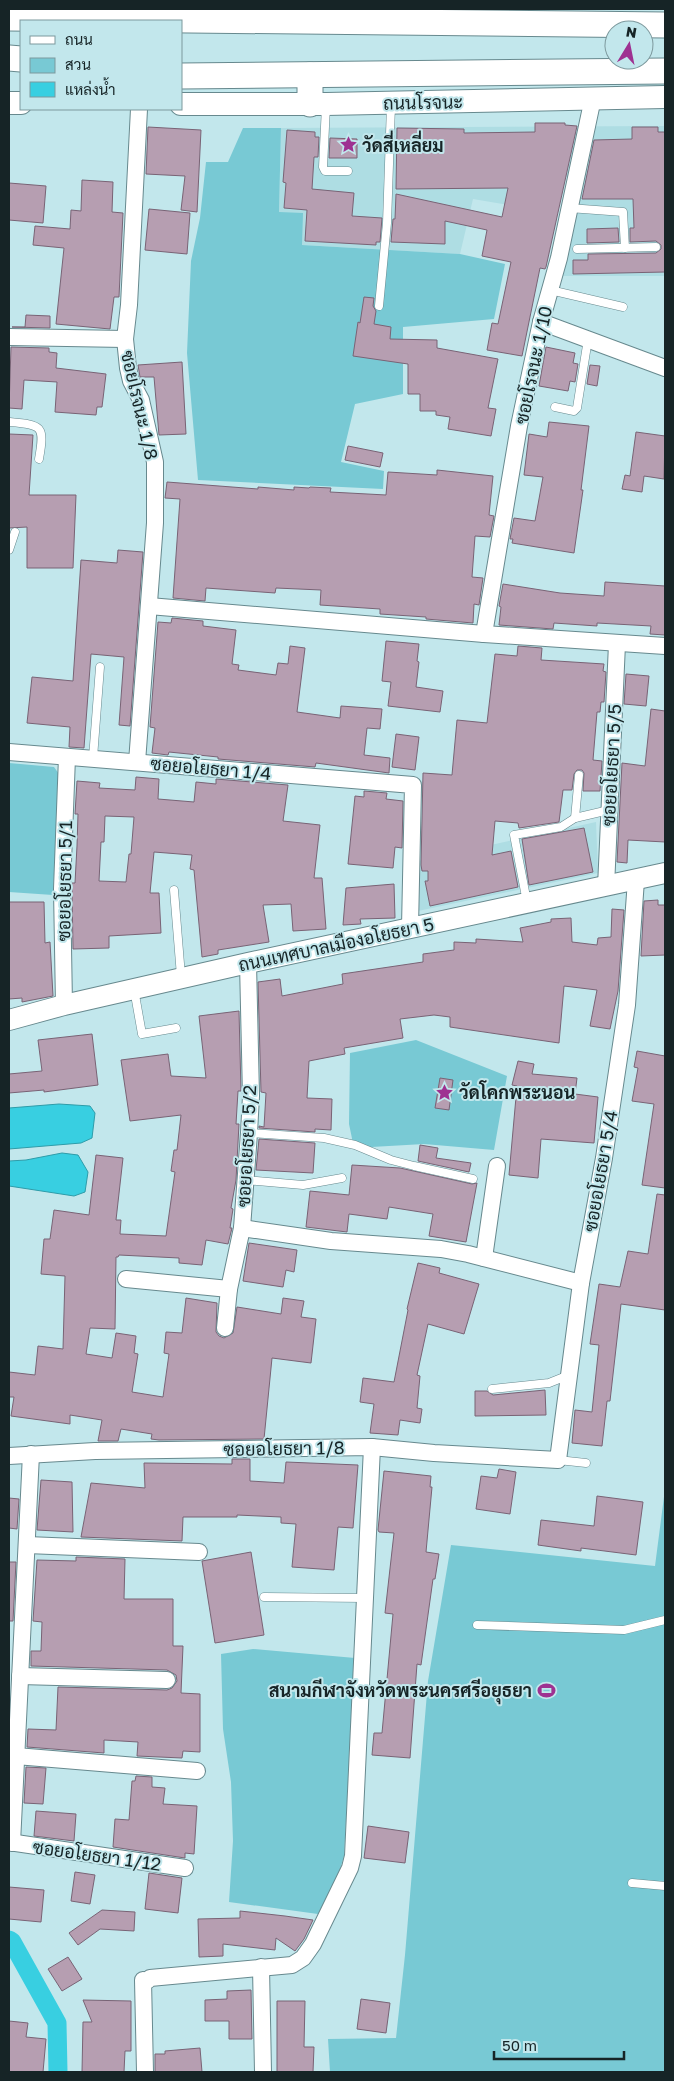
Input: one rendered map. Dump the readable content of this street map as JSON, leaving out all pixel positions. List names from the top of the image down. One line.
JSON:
{"streets":{"main road":["ถนนโรจนะ"],"street":["ซอยโรจนะ 1/10","ซอยโรจนะ 1/8","ซอยอโยธยา 5/5","ซอยอโยธยา 1/4","ซอยอโยธยา 5/1","ถนนเทศบาลเมืองอโยธยา 5","ซอยอโยธยา 5/2","ซอยอโยธยา 5/4","ซอยอโยธยา 1/8","ซอยอโยธยา 1/12"]},"crossings":[["ถนนโรจนะ","ซอยโรจนะ 1/10"],["ซอยโรจนะ 1/8","ซอยอโยธยา 1/4"],["ซอยอโยธยา 5/5","ถนนเทศบาลเมืองอโยธยา 5"],["ซอยอโยธยา 1/4","ซอยอโยธยา 5/1"],["ซอยอโยธยา 1/4","ถนนเทศบาลเมืองอโยธยา 5"],["ซอยอโยธยา 5/1","ถนนเทศบาลเมืองอโยธยา 5"],["ถนนเทศบาลเมืองอโยธยา 5","ซอยอโยธยา 5/2"],["ถนนเทศบาลเมืองอโยธยา 5","ซอยอโยธยา 5/4"],["ซอยอโยธยา 5/4","ซอยอโยธยา 1/8"]],"places":{"place":["วัดสี่เหลี่ยม","วัดโคกพระนอน"],"sports":["สนามกีฬาจังหวัดพระนครศรีอยุธยา"]},"legend":["ถนน","สวน","แหล่งน้ำ"],"scale_bar":"50 m","north":"top"}
